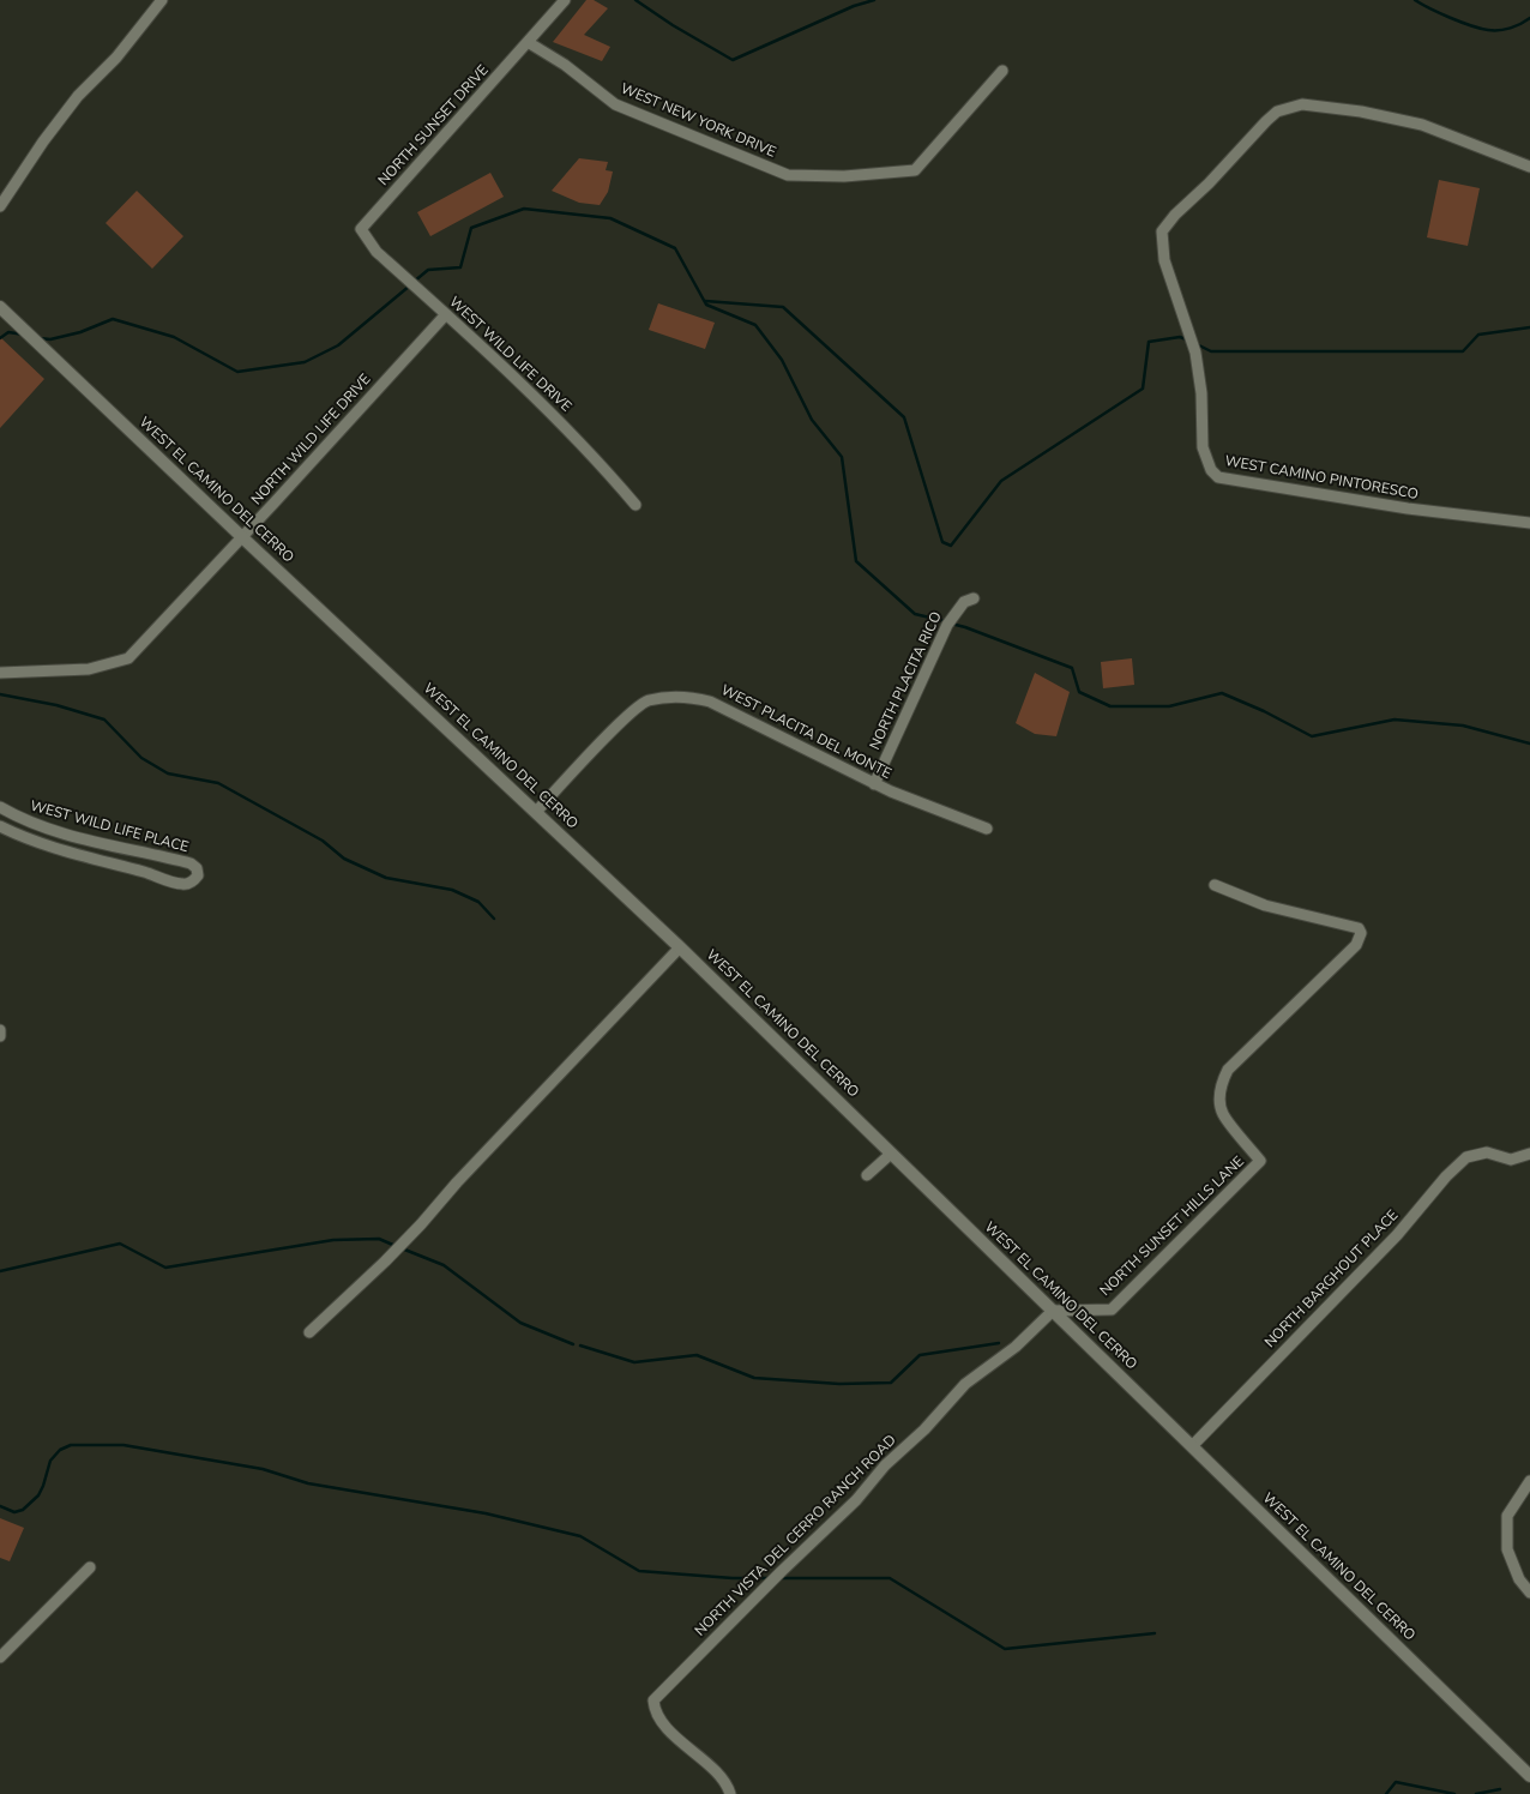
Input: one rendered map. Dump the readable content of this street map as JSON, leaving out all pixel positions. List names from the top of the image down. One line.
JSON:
{"streets":{"street":["WEST NEW YORK DRIVE","NORTH SUNSET DRIVE","WEST WILD LIFE DRIVE","NORTH WILD LIFE DRIVE","WEST CAMINO PINTORESCO","WEST EL CAMINO DEL CERRO","NORTH PLACITA RICO","WEST PLACITA DEL MONTE","WEST WILD LIFE PLACE","NORTH SUNSET HILLS LANE","NORTH BARGHOUT PLACE","NORTH VISTA DEL CERRO RANCH ROAD"]},"crossings":[["WEST NEW YORK DRIVE","NORTH SUNSET DRIVE"],["NORTH SUNSET DRIVE","WEST WILD LIFE DRIVE"],["WEST WILD LIFE DRIVE","NORTH WILD LIFE DRIVE"],["NORTH WILD LIFE DRIVE","WEST EL CAMINO DEL CERRO"],["WEST EL CAMINO DEL CERRO","WEST PLACITA DEL MONTE"],["WEST EL CAMINO DEL CERRO","NORTH SUNSET HILLS LANE"],["WEST EL CAMINO DEL CERRO","NORTH BARGHOUT PLACE"],["WEST EL CAMINO DEL CERRO","NORTH VISTA DEL CERRO RANCH ROAD"],["NORTH PLACITA RICO","WEST PLACITA DEL MONTE"],["NORTH SUNSET HILLS LANE","NORTH VISTA DEL CERRO RANCH ROAD"]]}
